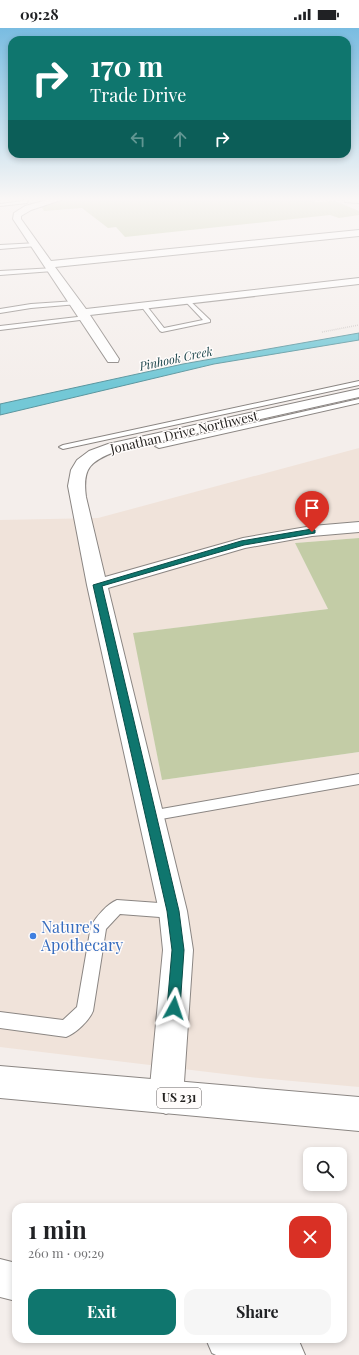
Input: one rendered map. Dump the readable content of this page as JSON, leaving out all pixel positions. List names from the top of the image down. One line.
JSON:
{"streets":{"main road":["Jonathan Drive Northwest","US 231"]},"crossings":[["Jonathan Drive Northwest","US 231"]],"water":["Pinhook Creek"],"places":["Nature's Apothecary"],"page":{"status":"09:28","turn":["170 m","Trade Drive"],"heading":["1 min","260 m · 09:29"],"buttons":["Exit","Share"]}}
